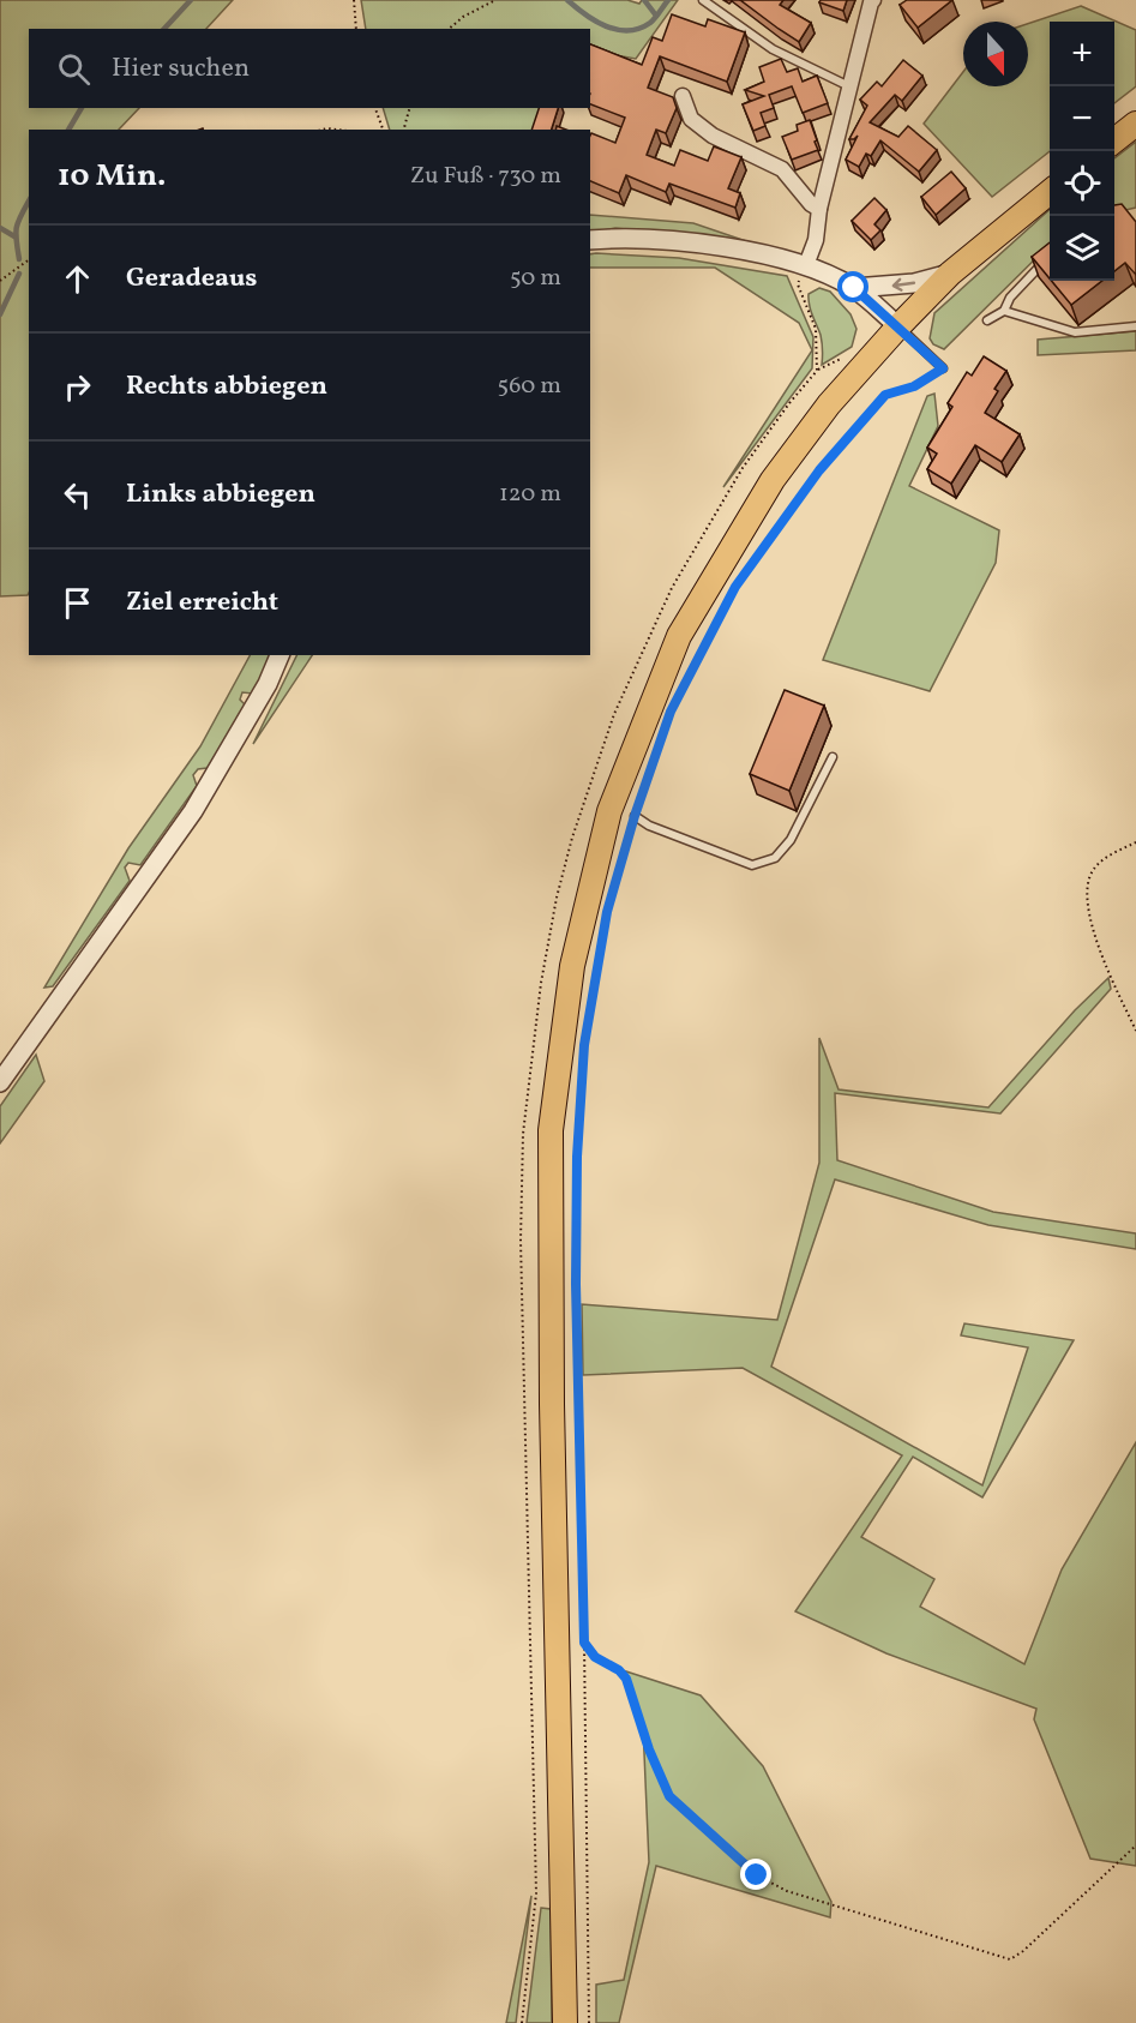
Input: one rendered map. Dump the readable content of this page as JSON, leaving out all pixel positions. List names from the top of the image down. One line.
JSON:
{"north":"bottom","page":{"map_buttons":["+","−"],"search":"Hier suchen","heading":["10 Min.","Zu Fuß · 730 m"],"list":[["Geradeaus","50 m"],["Rechts abbiegen","560 m"],["Links abbiegen","120 m"],"Ziel erreicht"]}}
